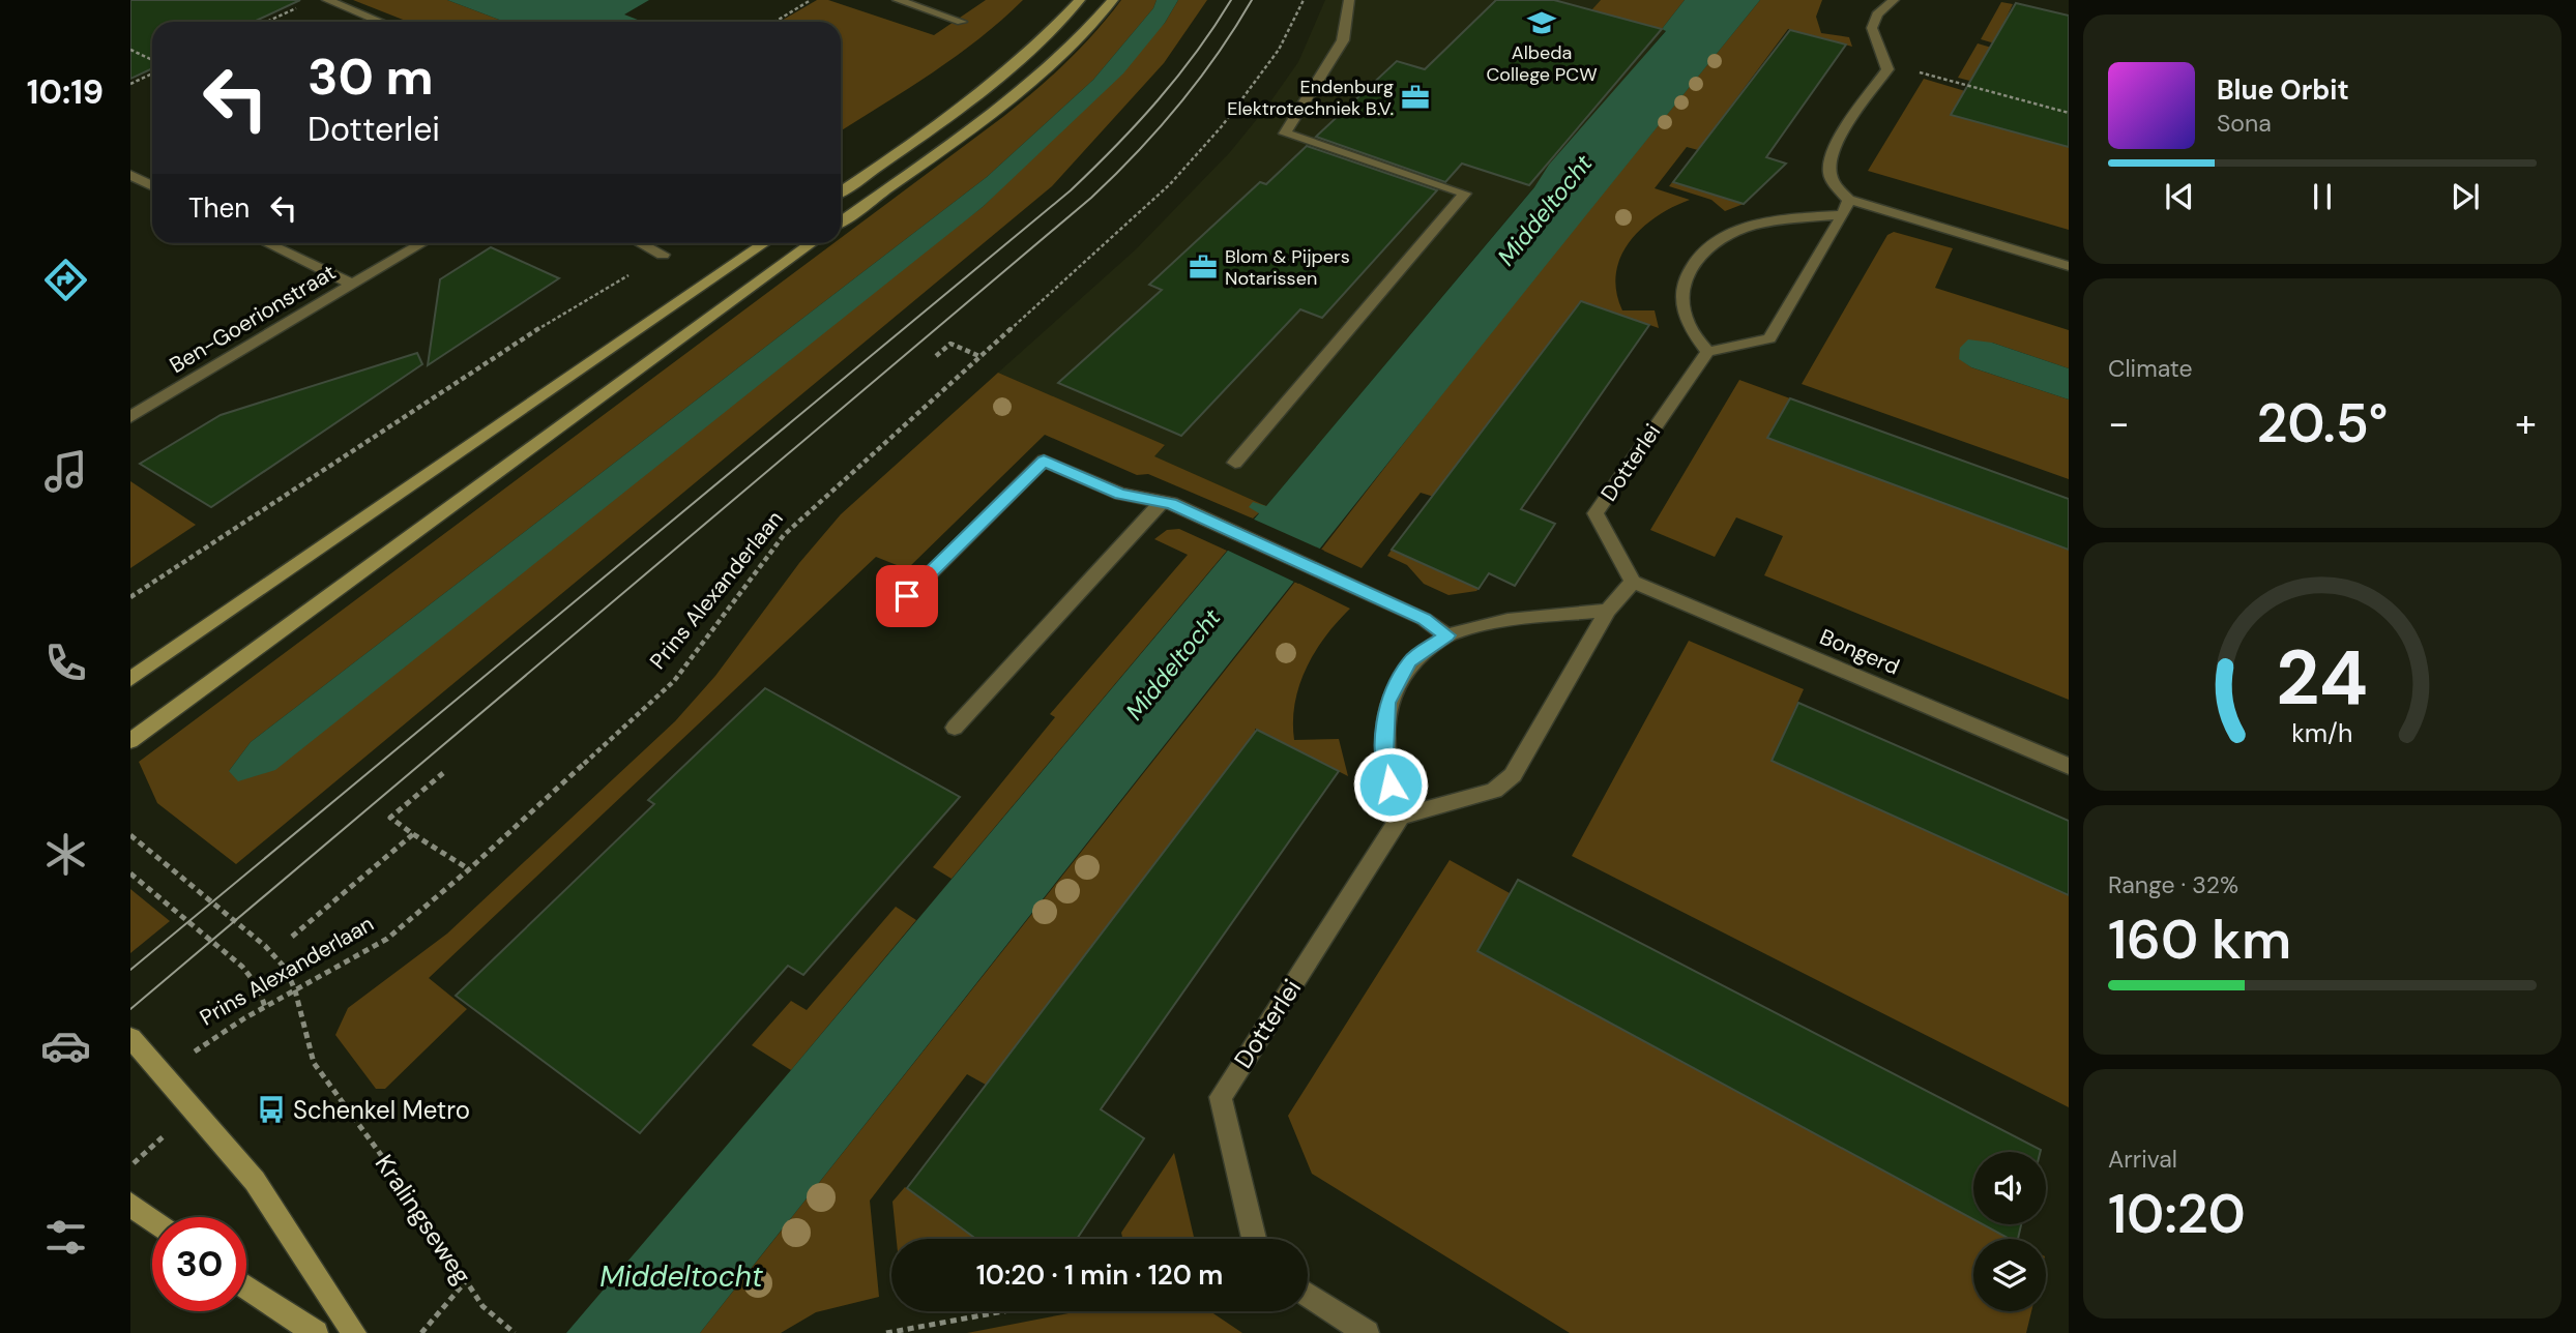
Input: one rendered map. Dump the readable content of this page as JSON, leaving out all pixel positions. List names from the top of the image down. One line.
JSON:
{"streets":{"street":["Ben-Goerionstraat","Dotterlei","Bongerd"],"path":["Prins Alexanderlaan","Kralingseweg"]},"crossings":[["Dotterlei","Bongerd"],["Prins Alexanderlaan","Kralingseweg"]],"water":["Middeltocht"],"places":{"school or university":["Albeda College PCW"],"office":["Endenburg Elektrotechniek B.V.","Blom & Pijpers Notarissen"],"bus stop":["Schenkel Metro"]},"page":{"tabs":"10:19","turn":["30 m","Dotterlei"],"song":["Blue Orbit","Sona"],"then":"Then","tile":["Climate",["Range · 32%","160 km"],["Arrival","10:20"]],"heat":["−","20.5°","+"],"limit":"30","trip":"10:20 · 1 min · 120 m","gauge":["24","km/h"]}}
